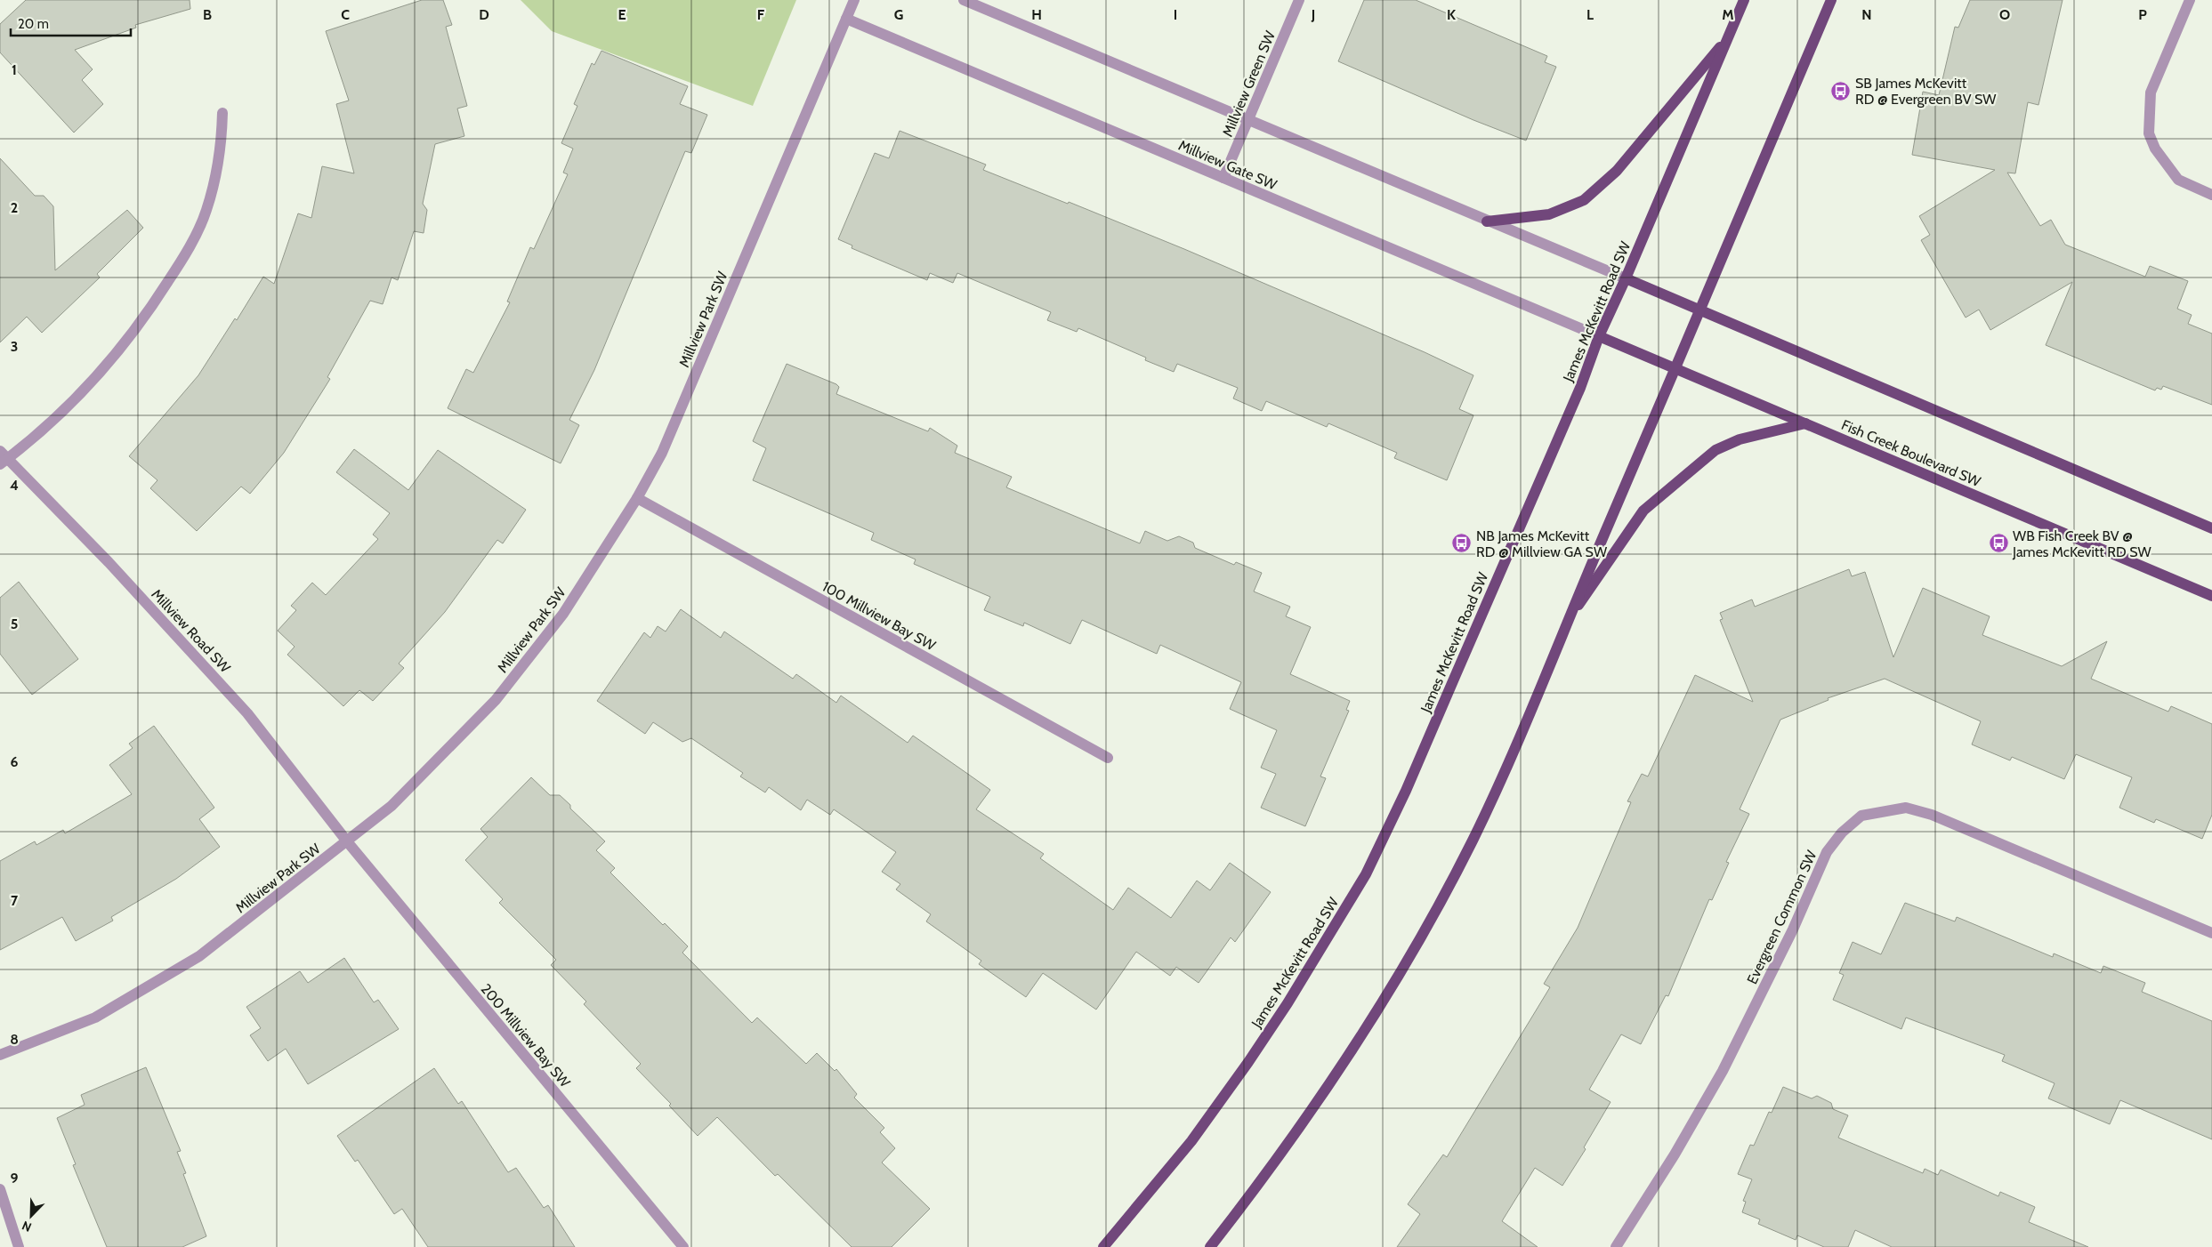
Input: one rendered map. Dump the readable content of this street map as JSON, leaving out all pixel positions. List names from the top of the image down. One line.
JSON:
{"streets":{"main road":["James McKevitt Road SW","Fish Creek Boulevard SW"],"street":["Millview Green SW","Millview Gate SW","Millview Park SW","100 Millview Bay SW","Millview Road SW","Evergreen Common SW","200 Millview Bay SW"]},"crossings":[["Millview Green SW","Millview Gate SW"],["Millview Gate SW","James McKevitt Road SW"],["Millview Gate SW","Millview Park SW"],["Millview Gate SW","Fish Creek Boulevard SW"],["James McKevitt Road SW","Fish Creek Boulevard SW"],["Millview Park SW","100 Millview Bay SW"],["Millview Park SW","Millview Road SW"],["Millview Park SW","200 Millview Bay SW"],["Millview Road SW","200 Millview Bay SW"]],"places":{"bus stop":["SB James McKevitt RD @ Evergreen BV SW","NB James McKevitt RD @ Millview GA SW","WB Fish Creek BV @ James McKevitt RD SW"]},"scale_bar":"20 m","north":"bottom left","grid":{"columns":["B","C","D","E","F","G","H","I","J","K","L","M","N","O","P"],"rows":["1","2","3","4","5","6","7","8","9"]}}
